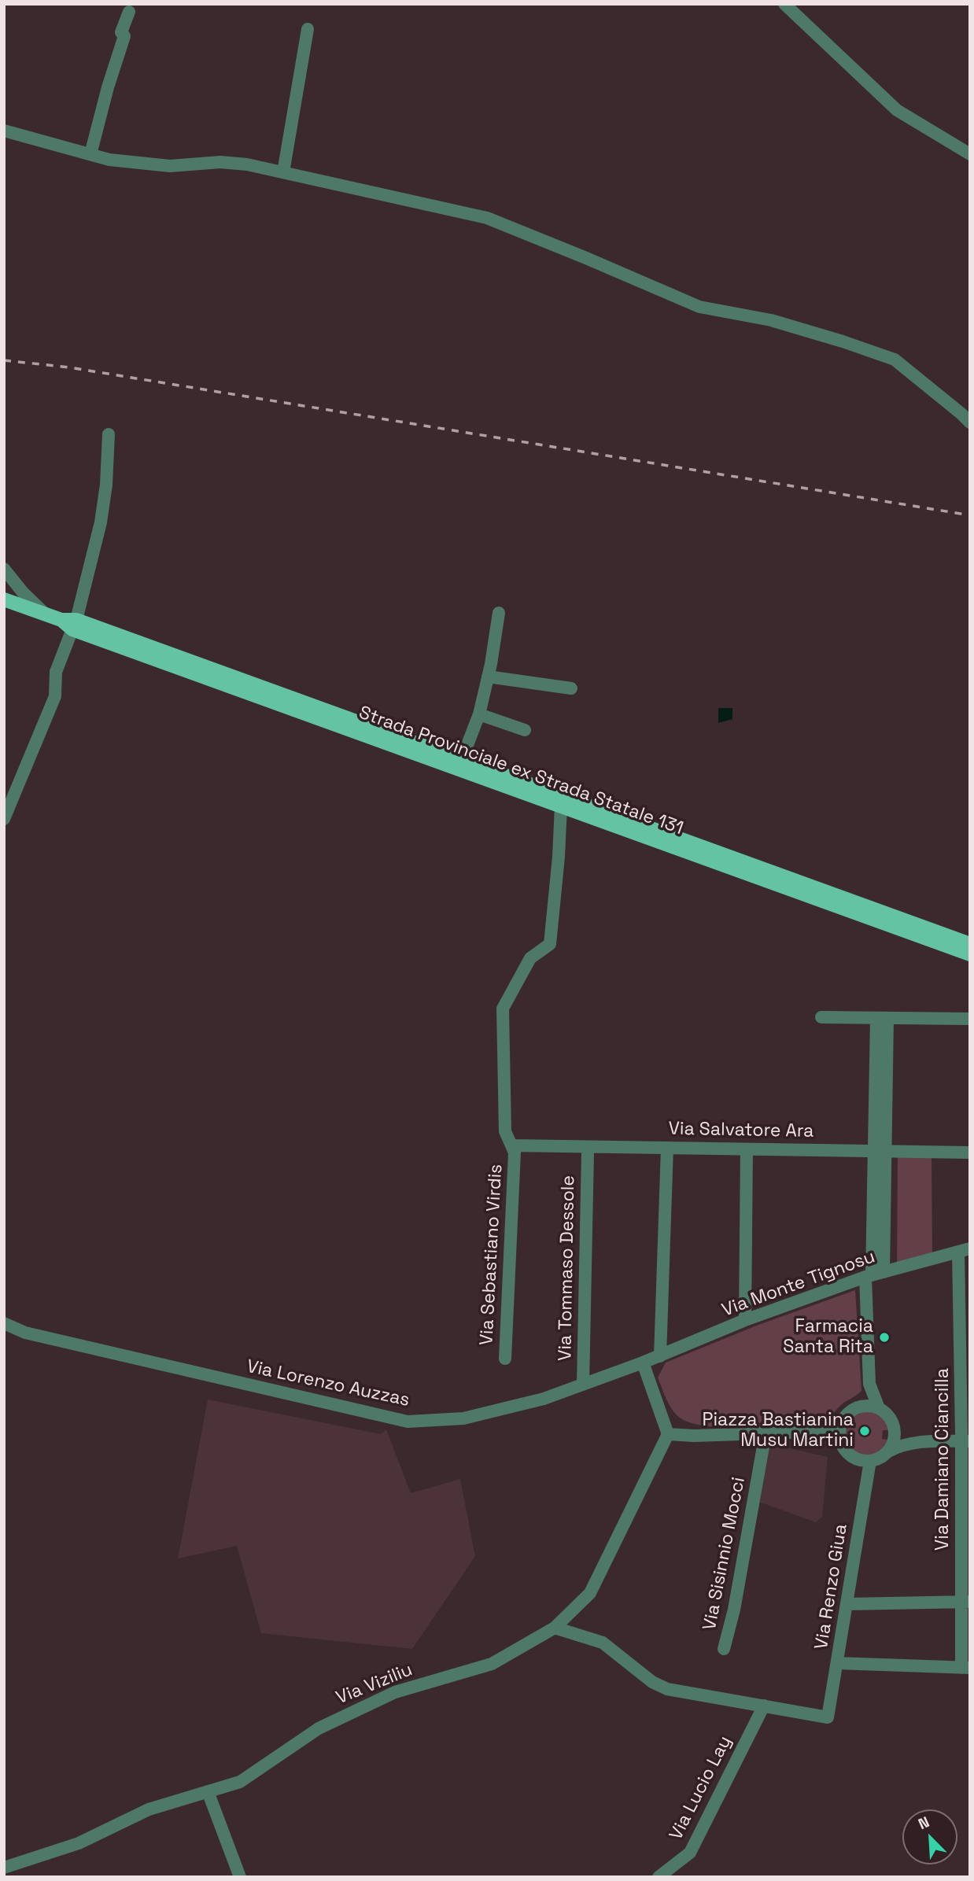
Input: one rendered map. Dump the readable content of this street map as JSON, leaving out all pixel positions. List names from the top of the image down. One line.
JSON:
{"streets":{"main road":["Strada Provinciale ex Strada Statale 131"],"street":["Via Salvatore Ara","Via Sebastiano Virdis","Via Tommaso Dessole","Via Monte Tignosu","Via Lorenzo Auzzas","Via Damiano Ciancilla","Via Sisinnio Mocci","Via Renzo Giua","Via Viziliu","Via Lucio Lay"]},"crossings":[["Strada Provinciale ex Strada Statale 131","Via Sebastiano Virdis"],["Via Salvatore Ara","Via Sebastiano Virdis"],["Via Salvatore Ara","Via Tommaso Dessole"],["Via Tommaso Dessole","Via Lorenzo Auzzas"],["Via Monte Tignosu","Via Lorenzo Auzzas"],["Via Monte Tignosu","Via Damiano Ciancilla"],["Via Renzo Giua","Via Lucio Lay"]],"places":["Farmacia Santa Rita","Piazza Bastianina Musu Martini"],"north":"top left"}
